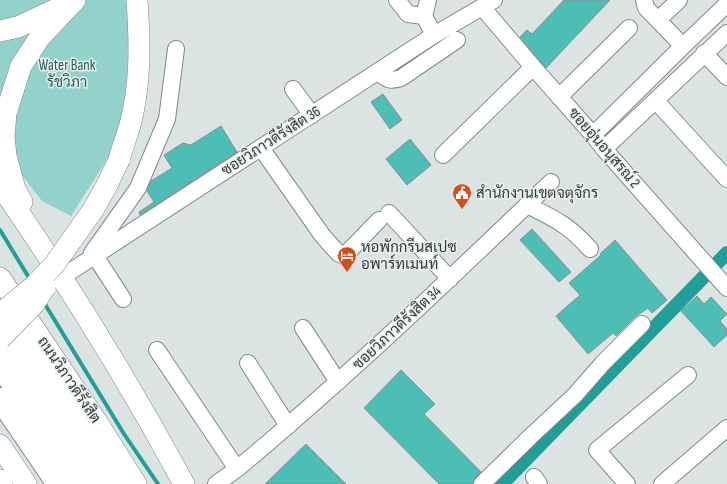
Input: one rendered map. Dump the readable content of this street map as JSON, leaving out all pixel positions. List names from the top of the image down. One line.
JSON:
{"streets":{"main road":["ถนนวิภาวดีรังสิต"],"street":["ซอยวิภาวดีรังสิต 36","ซอยอุ่นอนุสรณ์ 2","ซอยวิภาวดีรังสิต 34"]},"crossings":[["ซอยวิภาวดีรังสิต 36","ซอยอุ่นอนุสรณ์ 2"]],"parks":["Water Bank รัชวิภา"],"places":{"public building":["สำนักงานเขตจตุจักร"],"hotel":["หอพักกรีนสเปซ อพาร์ทเมนท์"]}}
